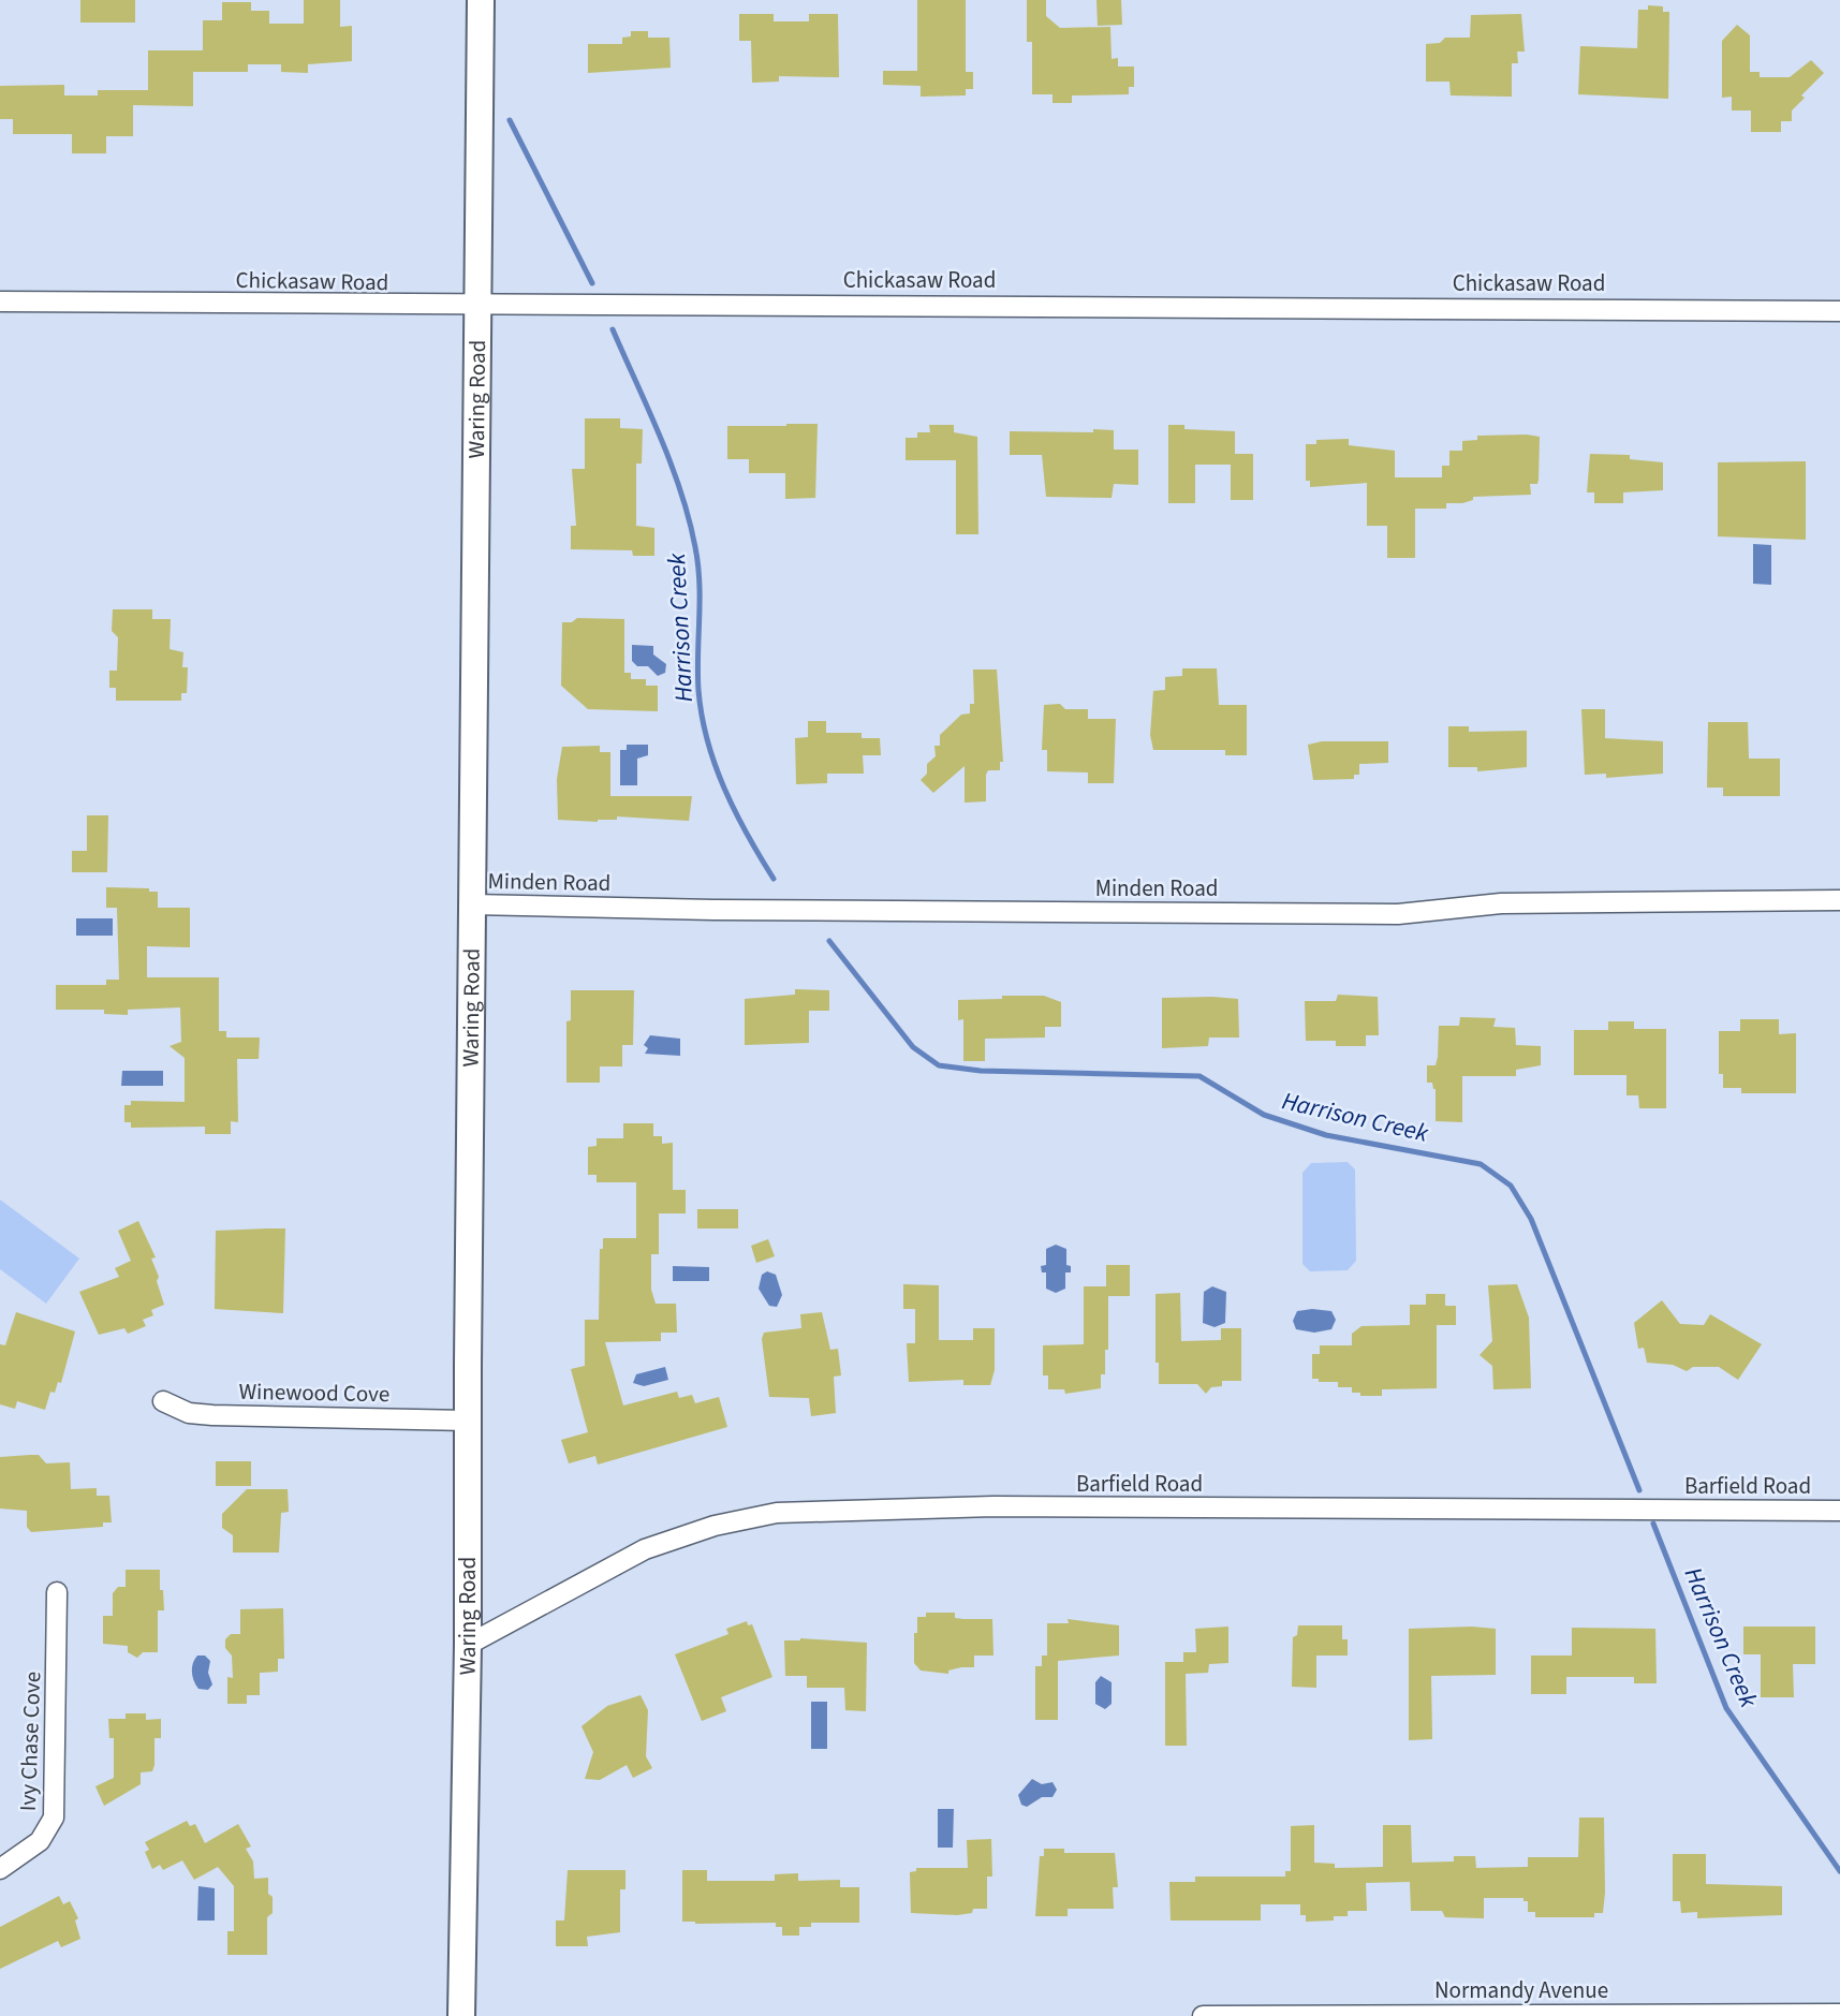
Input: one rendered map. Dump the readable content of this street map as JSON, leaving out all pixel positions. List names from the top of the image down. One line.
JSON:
{"streets":{"main road":["Waring Road"],"street":["Chickasaw Road","Minden Road","Winewood Cove","Barfield Road","Ivy Chase Cove","Normandy Avenue"]},"crossings":[["Chickasaw Road","Waring Road"],["Waring Road","Minden Road"],["Waring Road","Winewood Cove"],["Waring Road","Barfield Road"]],"water":["Harrison Creek"]}
